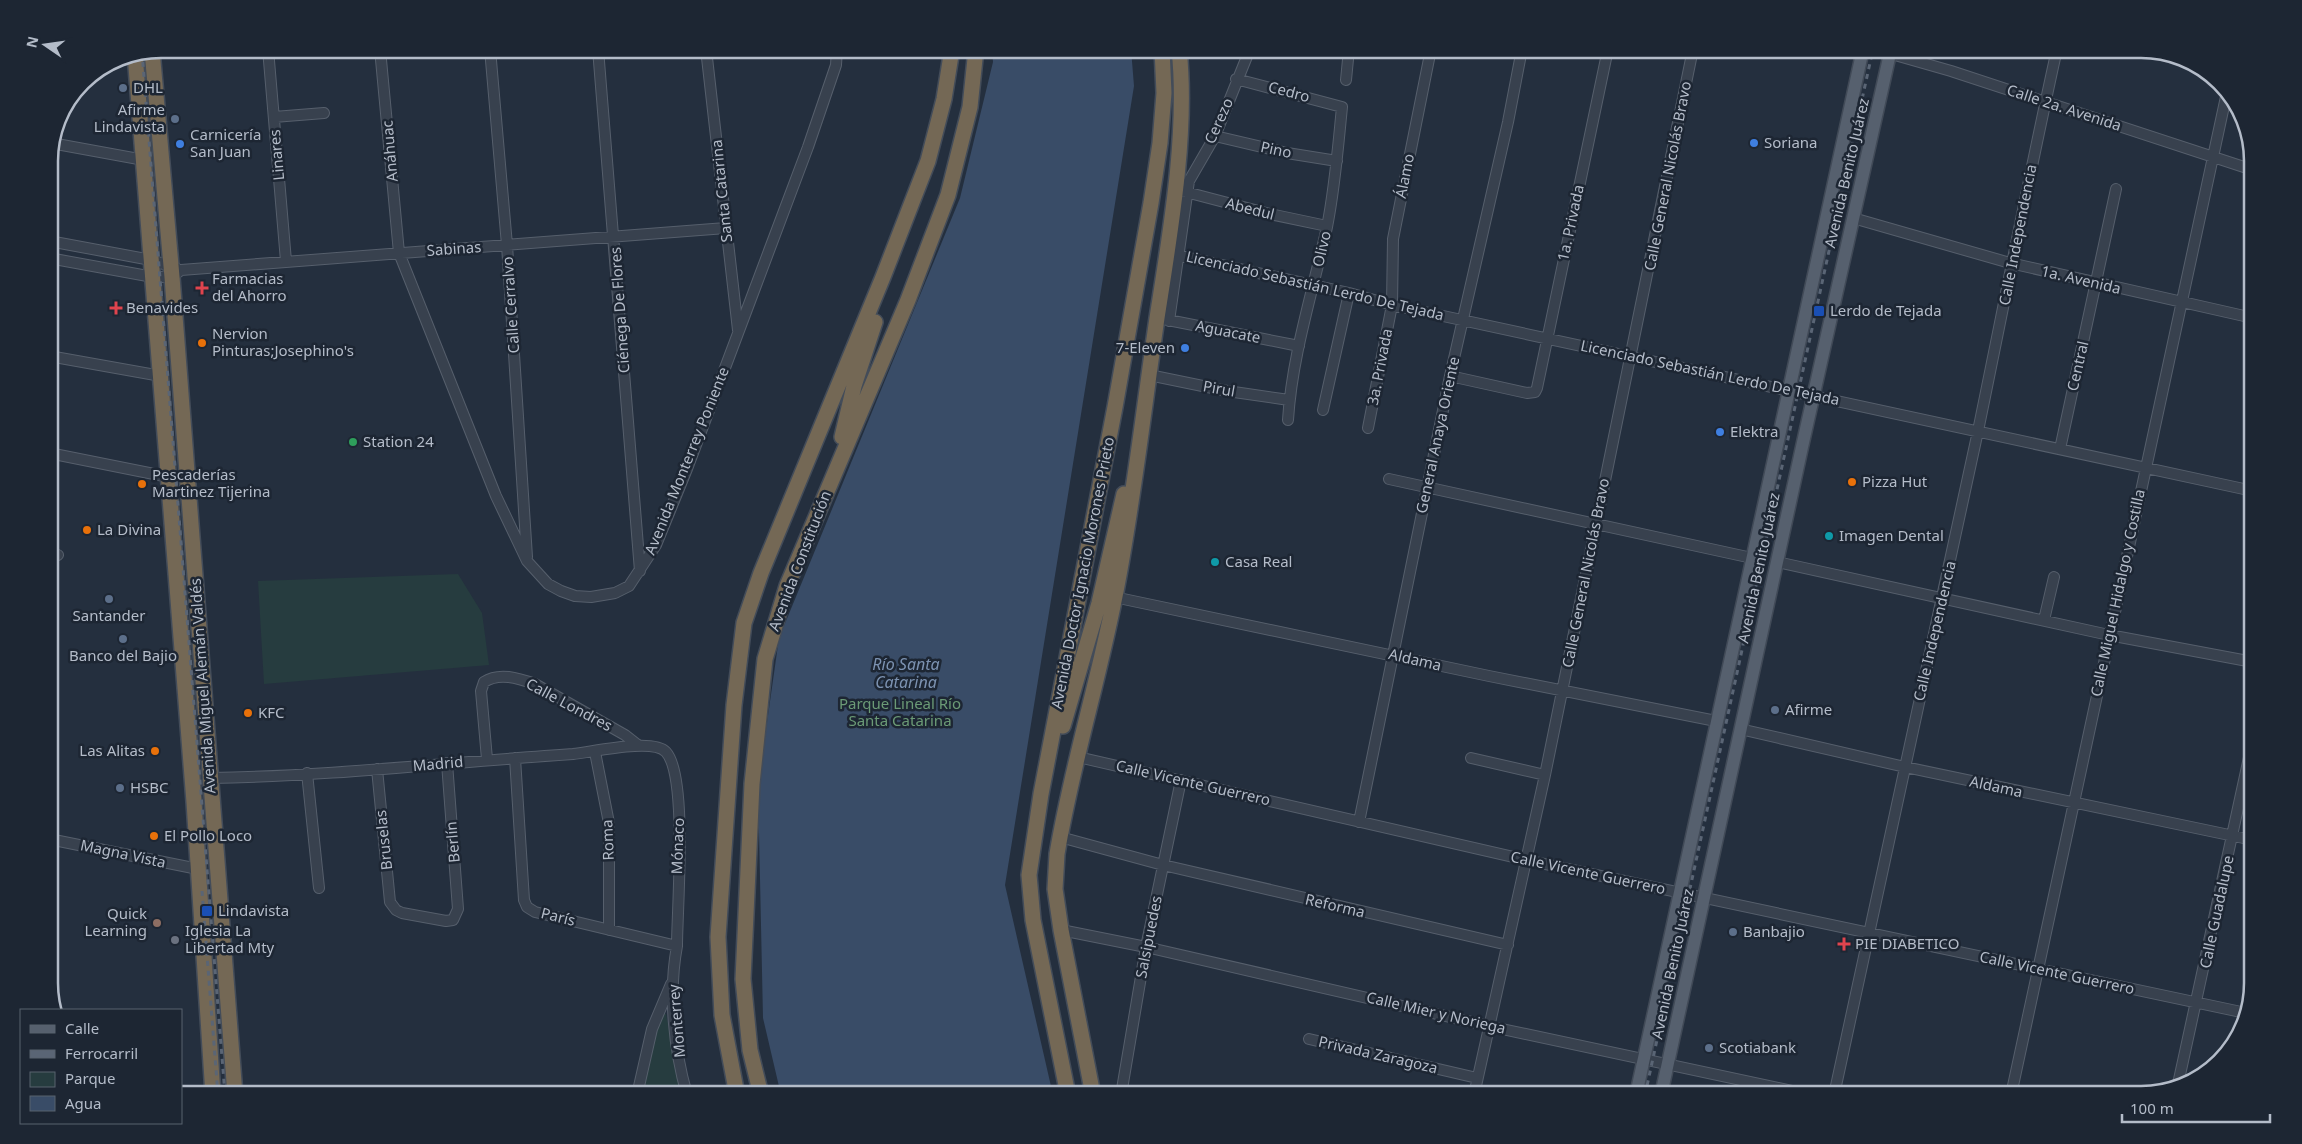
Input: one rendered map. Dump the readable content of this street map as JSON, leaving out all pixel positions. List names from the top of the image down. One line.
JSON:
{"streets":{"highway":["Avenida Constitución","Avenida Doctor Ignacio Morones Prieto","Avenida Miguel Alemán Valdés"],"main road":["Avenida Benito Juárez"],"street":["Cedro","Calle 2a. Avenida","Cerezo","Pino","Anáhuac","Linares","Álamo","Calle General Nicolás Bravo","Santa Catarina","Abedul","1a. Privada","Calle Independencia","Sabinas","Olivo","1a. Avenida","Licenciado Sebastián Lerdo De Tejada","Calle Cerralvo","Ciénega De Flores","Aguacate","Central","3a. Privada","Pirul","General Anaya Oriente","Avenida Monterrey Poniente","Calle Miguel Hidalgo y Costilla","Aldama","Calle Londres","Madrid","Calle Vicente Guerrero","Bruselas","Roma","Berlín","Mónaco","Magna Vista","Reforma","Calle Guadalupe","París","Salsipuedes","Calle Mier y Noriega","Monterrey","Privada Zaragoza"]},"crossings":[["Cedro","Cerezo"],["Cedro","Olivo"],["Calle 2a. Avenida","Calle Independencia"],["Calle 2a. Avenida","Calle Miguel Hidalgo y Costilla"],["Cerezo","Pino"],["Cerezo","Abedul"],["Cerezo","Avenida Doctor Ignacio Morones Prieto"],["Pino","Olivo"],["Anáhuac","Sabinas"],["Anáhuac","Avenida Monterrey Poniente"],["Linares","Sabinas"],["Avenida Benito Juárez","1a. Avenida"],["Avenida Benito Juárez","Licenciado Sebastián Lerdo De Tejada"],["Avenida Benito Juárez","Aldama"],["Avenida Benito Juárez","Calle Vicente Guerrero"],["Avenida Benito Juárez","Calle Mier y Noriega"],["Álamo","Licenciado Sebastián Lerdo De Tejada"],["Álamo","3a. Privada"],["Calle General Nicolás Bravo","Licenciado Sebastián Lerdo De Tejada"],["Calle General Nicolás Bravo","Aldama"],["Calle General Nicolás Bravo","Calle Vicente Guerrero"],["Calle General Nicolás Bravo","Reforma"],["Calle General Nicolás Bravo","Calle Mier y Noriega"],["Calle General Nicolás Bravo","Privada Zaragoza"],["Santa Catarina","Sabinas"],["Santa Catarina","Avenida Monterrey Poniente"],["Abedul","Olivo"],["Abedul","Avenida Doctor Ignacio Morones Prieto"],["1a. Privada","Licenciado Sebastián Lerdo De Tejada"],["1a. Privada","General Anaya Oriente"],["Calle Independencia","1a. Avenida"],["Calle Independencia","Licenciado Sebastián Lerdo De Tejada"],["Calle Independencia","Aldama"],["Calle Independencia","Calle Vicente Guerrero"],["Sabinas","Calle Cerralvo"],["Sabinas","Ciénega De Flores"],["Sabinas","Avenida Monterrey Poniente"],["Sabinas","Avenida Miguel Alemán Valdés"],["Olivo","Licenciado Sebastián Lerdo De Tejada"],["Olivo","Aguacate"],["Olivo","Pirul"],["1a. Avenida","Central"],["1a. Avenida","Calle Miguel Hidalgo y Costilla"],["Licenciado Sebastián Lerdo De Tejada","Central"],["Licenciado Sebastián Lerdo De Tejada","3a. Privada"],["Licenciado Sebastián Lerdo De Tejada","General Anaya Oriente"],["Licenciado Sebastián Lerdo De Tejada","Avenida Doctor Ignacio Morones Prieto"],["Licenciado Sebastián Lerdo De Tejada","Calle Miguel Hidalgo y Costilla"],["Calle Cerralvo","Avenida Monterrey Poniente"],["Ciénega De Flores","Avenida Monterrey Poniente"],["Aguacate","Avenida Doctor Ignacio Morones Prieto"],["Pirul","Avenida Doctor Ignacio Morones Prieto"],["General Anaya Oriente","Aldama"],["General Anaya Oriente","Calle Vicente Guerrero"],["Avenida Doctor Ignacio Morones Prieto","Aldama"],["Avenida Doctor Ignacio Morones Prieto","Calle Vicente Guerrero"],["Avenida Doctor Ignacio Morones Prieto","Reforma"],["Avenida Doctor Ignacio Morones Prieto","Calle Mier y Noriega"],["Calle Miguel Hidalgo y Costilla","Aldama"],["Calle Miguel Hidalgo y Costilla","Calle Vicente Guerrero"],["Aldama","Calle Guadalupe"],["Avenida Miguel Alemán Valdés","Madrid"],["Avenida Miguel Alemán Valdés","Magna Vista"],["Calle Londres","Madrid"],["Madrid","Bruselas"],["Madrid","Roma"],["Madrid","Berlín"],["Madrid","Mónaco"],["Madrid","París"],["Calle Vicente Guerrero","Calle Guadalupe"],["Calle Vicente Guerrero","Salsipuedes"],["Bruselas","Berlín"],["Roma","París"],["Mónaco","París"],["Mónaco","Monterrey"],["Reforma","Salsipuedes"],["París","Monterrey"],["Salsipuedes","Calle Mier y Noriega"]],"water":["Río Santa Catarina"],"parks":["Parque Lineal Río Santa Catarina"],"places":{"other":["DHL","Afirme Lindavista","Soriana","Carnicería San Juan","Nervion Pinturas;Josephino's","7-Eleven","Elektra","Station 24","Pizza Hut","Pescaderías Martinez Tijerina","La Divina","Imagen Dental","Casa Real","Santander","Banco del Bajio","Afirme","KFC","Las Alitas","HSBC","El Pollo Loco","Quick Learning","Banbajio","Iglesia La Libertad Mty","Scotiabank"],"health":["Farmacias del Ahorro","Benavides","PIE DIABETICO"],"transit":["Lerdo de Tejada","Lindavista"]},"legend":["Calle","Ferrocarril","Parque","Agua"],"scale_bar":"100 m","north":"left"}
